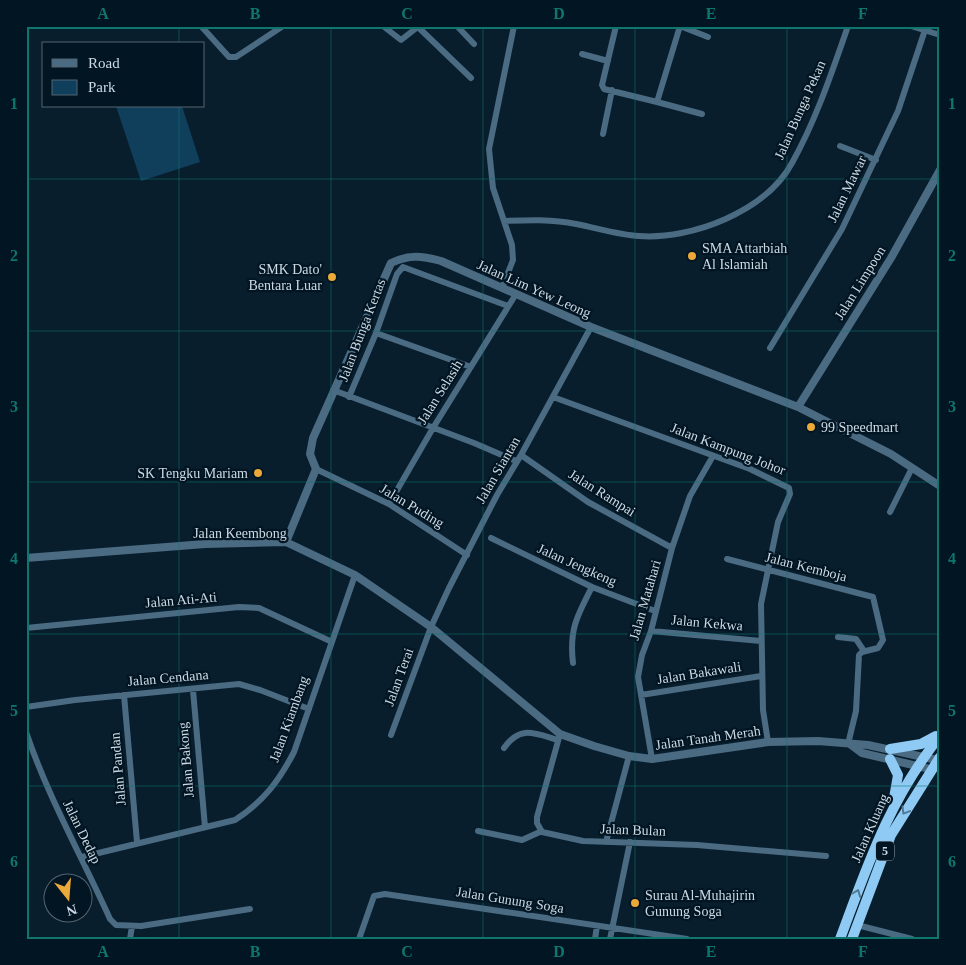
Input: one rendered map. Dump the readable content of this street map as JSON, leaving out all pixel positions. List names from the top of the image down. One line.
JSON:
{"streets":{"highway":["Jalan Kluang","5"],"street":["Jalan Bunga Pekan","Jalan Mawar","Jalan Limpoon","Jalan Lim Yew Leong","Jalan Bunga Kertas","Jalan Selasih","Jalan Kampung Johor","Jalan Siantan","Jalan Rampai","Jalan Puding","Jalan Keembong","Jalan Jengkeng","Jalan Kemboja","Jalan Ati-Ati","Jalan Matahari","Jalan Kekwa","Jalan Bakawali","Jalan Terai","Jalan Cendana","Jalan Kiambang","Jalan Tanah Merah","Jalan Bakong","Jalan Pandan","Jalan Bulan","Jalan Dedap","Jalan Gunung Soga"]},"crossings":[["Jalan Limpoon","Jalan Lim Yew Leong"],["Jalan Lim Yew Leong","Jalan Selasih"],["Jalan Lim Yew Leong","Jalan Siantan"],["Jalan Lim Yew Leong","Jalan Puding"],["Jalan Bunga Kertas","Jalan Selasih"],["Jalan Selasih","Jalan Puding"],["Jalan Kampung Johor","Jalan Siantan"],["Jalan Kampung Johor","Jalan Kemboja"],["Jalan Kampung Johor","Jalan Matahari"],["Jalan Kampung Johor","Jalan Kekwa"],["Jalan Kampung Johor","Jalan Bakawali"],["Jalan Kampung Johor","Jalan Tanah Merah"],["Jalan Siantan","Jalan Rampai"],["Jalan Siantan","Jalan Puding"],["Jalan Siantan","Jalan Keembong"],["Jalan Siantan","Jalan Terai"],["Jalan Siantan","Jalan Tanah Merah"],["Jalan Rampai","Jalan Matahari"],["Jalan Keembong","Jalan Terai"],["Jalan Keembong","Jalan Kiambang"],["Jalan Keembong","Jalan Tanah Merah"],["Jalan Jengkeng","Jalan Matahari"],["Jalan Ati-Ati","Jalan Kiambang"],["Jalan Matahari","Jalan Kekwa"],["Jalan Matahari","Jalan Bakawali"],["Jalan Matahari","Jalan Tanah Merah"],["Jalan Terai","Jalan Tanah Merah"],["Jalan Cendana","Jalan Kiambang"],["Jalan Cendana","Jalan Bakong"],["Jalan Cendana","Jalan Pandan"],["Jalan Kiambang","Jalan Bakong"],["Jalan Kiambang","Jalan Pandan"],["Jalan Kiambang","Jalan Dedap"],["Jalan Tanah Merah","Jalan Kluang"]],"places":["SMA Attarbiah Al Islamiah","SMK Dato' Bentara Luar","99 Speedmart","SK Tengku Mariam","Surau Al-Muhajirin Gunung Soga"],"legend":["Road","Park"],"north":"bottom","grid":{"columns":["A","B","C","D","E","F"],"rows":["1","2","3","4","5","6"]}}
